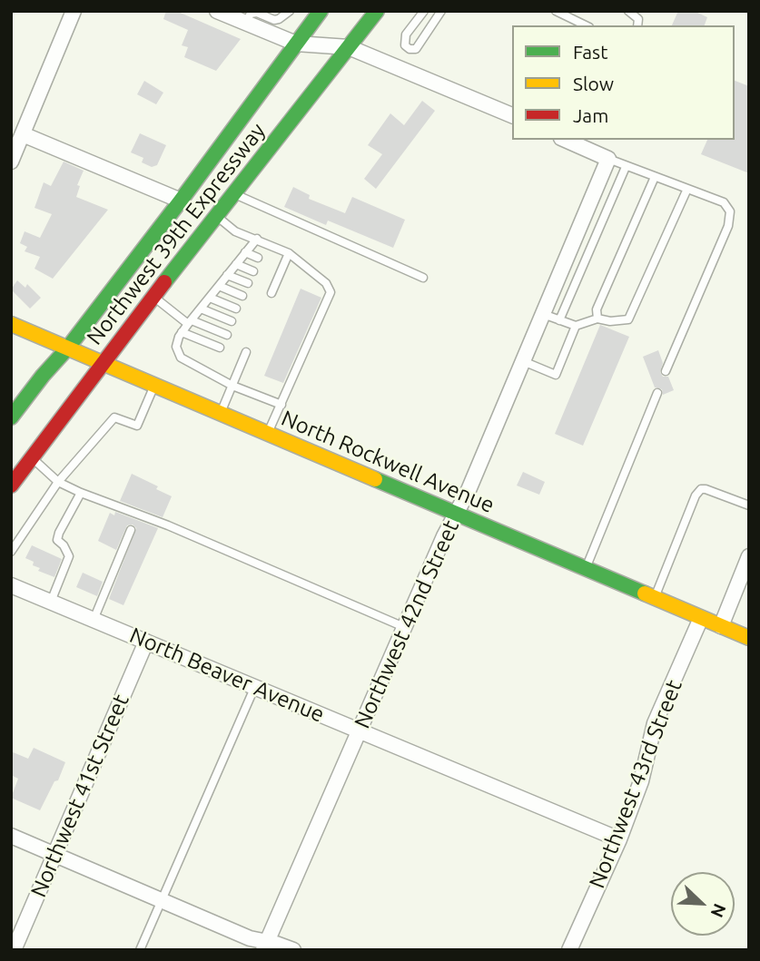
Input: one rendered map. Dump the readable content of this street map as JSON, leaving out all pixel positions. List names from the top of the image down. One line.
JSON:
{"streets":{"main road":["Northwest 39th Expressway","North Rockwell Avenue"],"street":["Northwest 42nd Street","North Beaver Avenue","Northwest 43rd Street","Northwest 41st Street"]},"crossings":[["Northwest 39th Expressway","North Rockwell Avenue"],["North Rockwell Avenue","Northwest 42nd Street"],["North Rockwell Avenue","Northwest 43rd Street"],["Northwest 42nd Street","North Beaver Avenue"],["North Beaver Avenue","Northwest 43rd Street"],["North Beaver Avenue","Northwest 41st Street"]],"legend":["Fast","Slow","Jam"],"north":"bottom right"}
